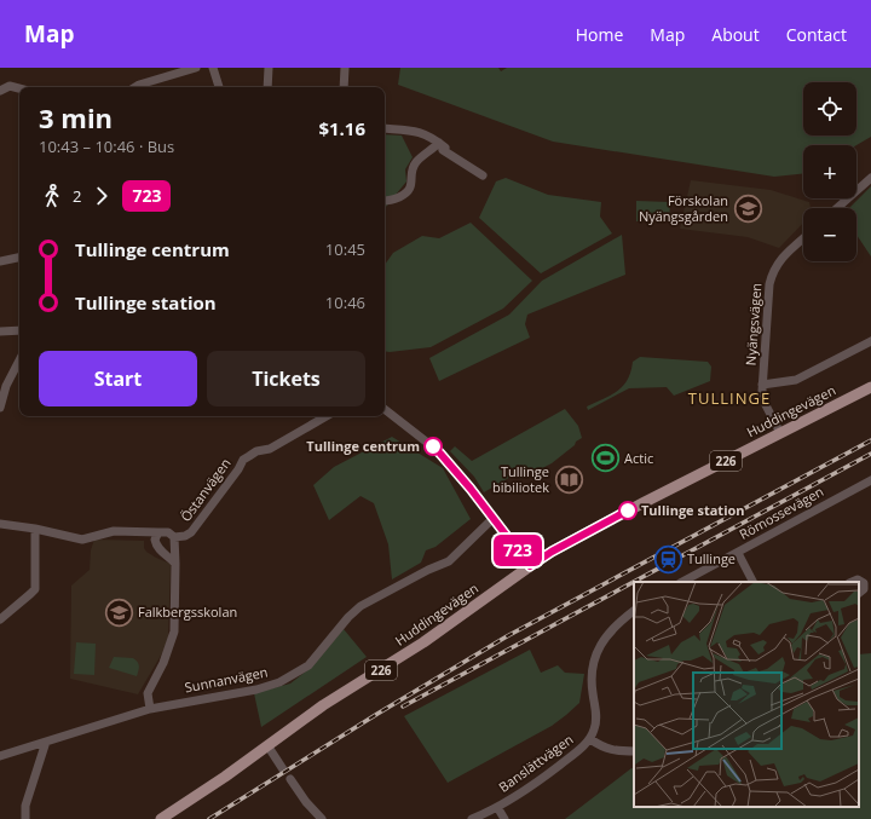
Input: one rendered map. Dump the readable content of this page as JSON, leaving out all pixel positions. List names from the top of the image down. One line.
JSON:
{"streets":{"main road":["Huddingevägen","226"],"street":["Nyängsvägen","Östanvägen","Römossevägen","Sunnanvägen","Banslättvägen"]},"crossings":[["Nyängsvägen","Huddingevägen"],["Östanvägen","Sunnanvägen"]],"districts":["TULLINGE"],"places":{"school or university":["Förskolan Nyängsgården","Falkbergsskolan"],"other":["Tullinge centrum","Tullinge station"],"sports":["Actic"],"library":["Tullinge bibiliotek"],"station":["Tullinge"]},"lines":["bus line 723"],"page":{"header":"Map","nav":["Home","Map","About","Contact"],"on_map":"723","map_buttons":["+","−"],"heading":["3 min","10:43 – 10:46 · Bus","$1.16"],"legs":["2","723"],"list":[{"name":"Tullinge centrum","value":"10:45"},{"name":"Tullinge station","value":"10:46"}],"buttons":["Start","Tickets"]}}
